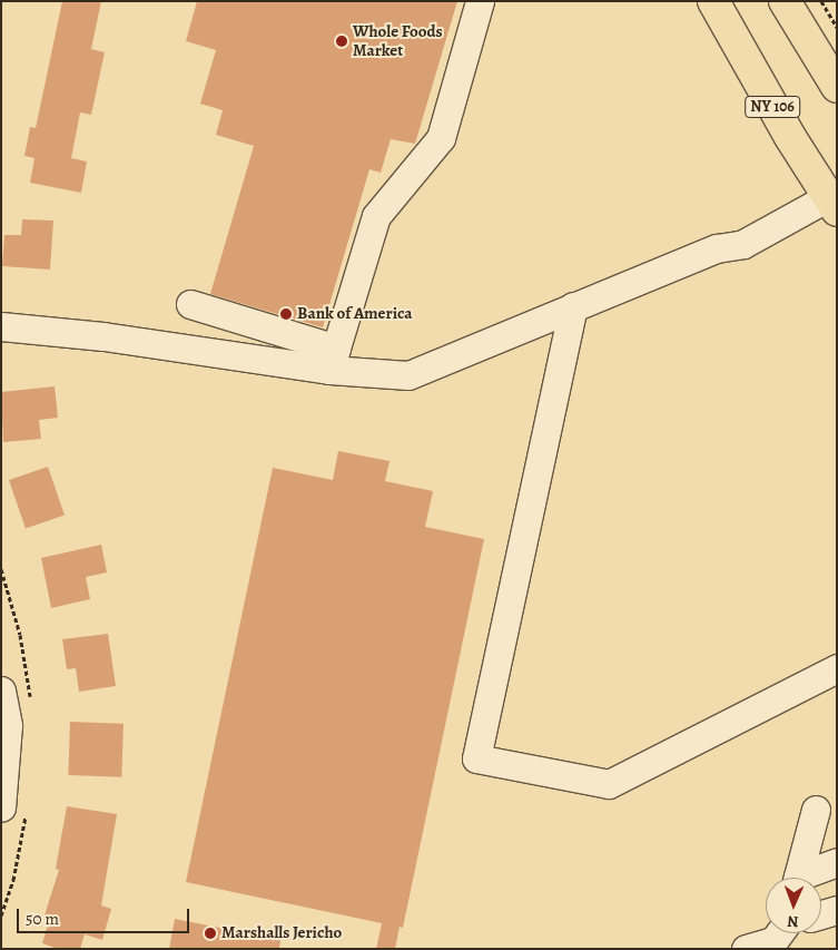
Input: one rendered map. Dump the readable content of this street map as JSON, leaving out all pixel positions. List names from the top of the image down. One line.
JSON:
{"streets":{"main road":["NY 106"]},"places":["Whole Foods Market","Bank of America","Marshalls Jericho"],"scale_bar":"50 m","north":"bottom"}
